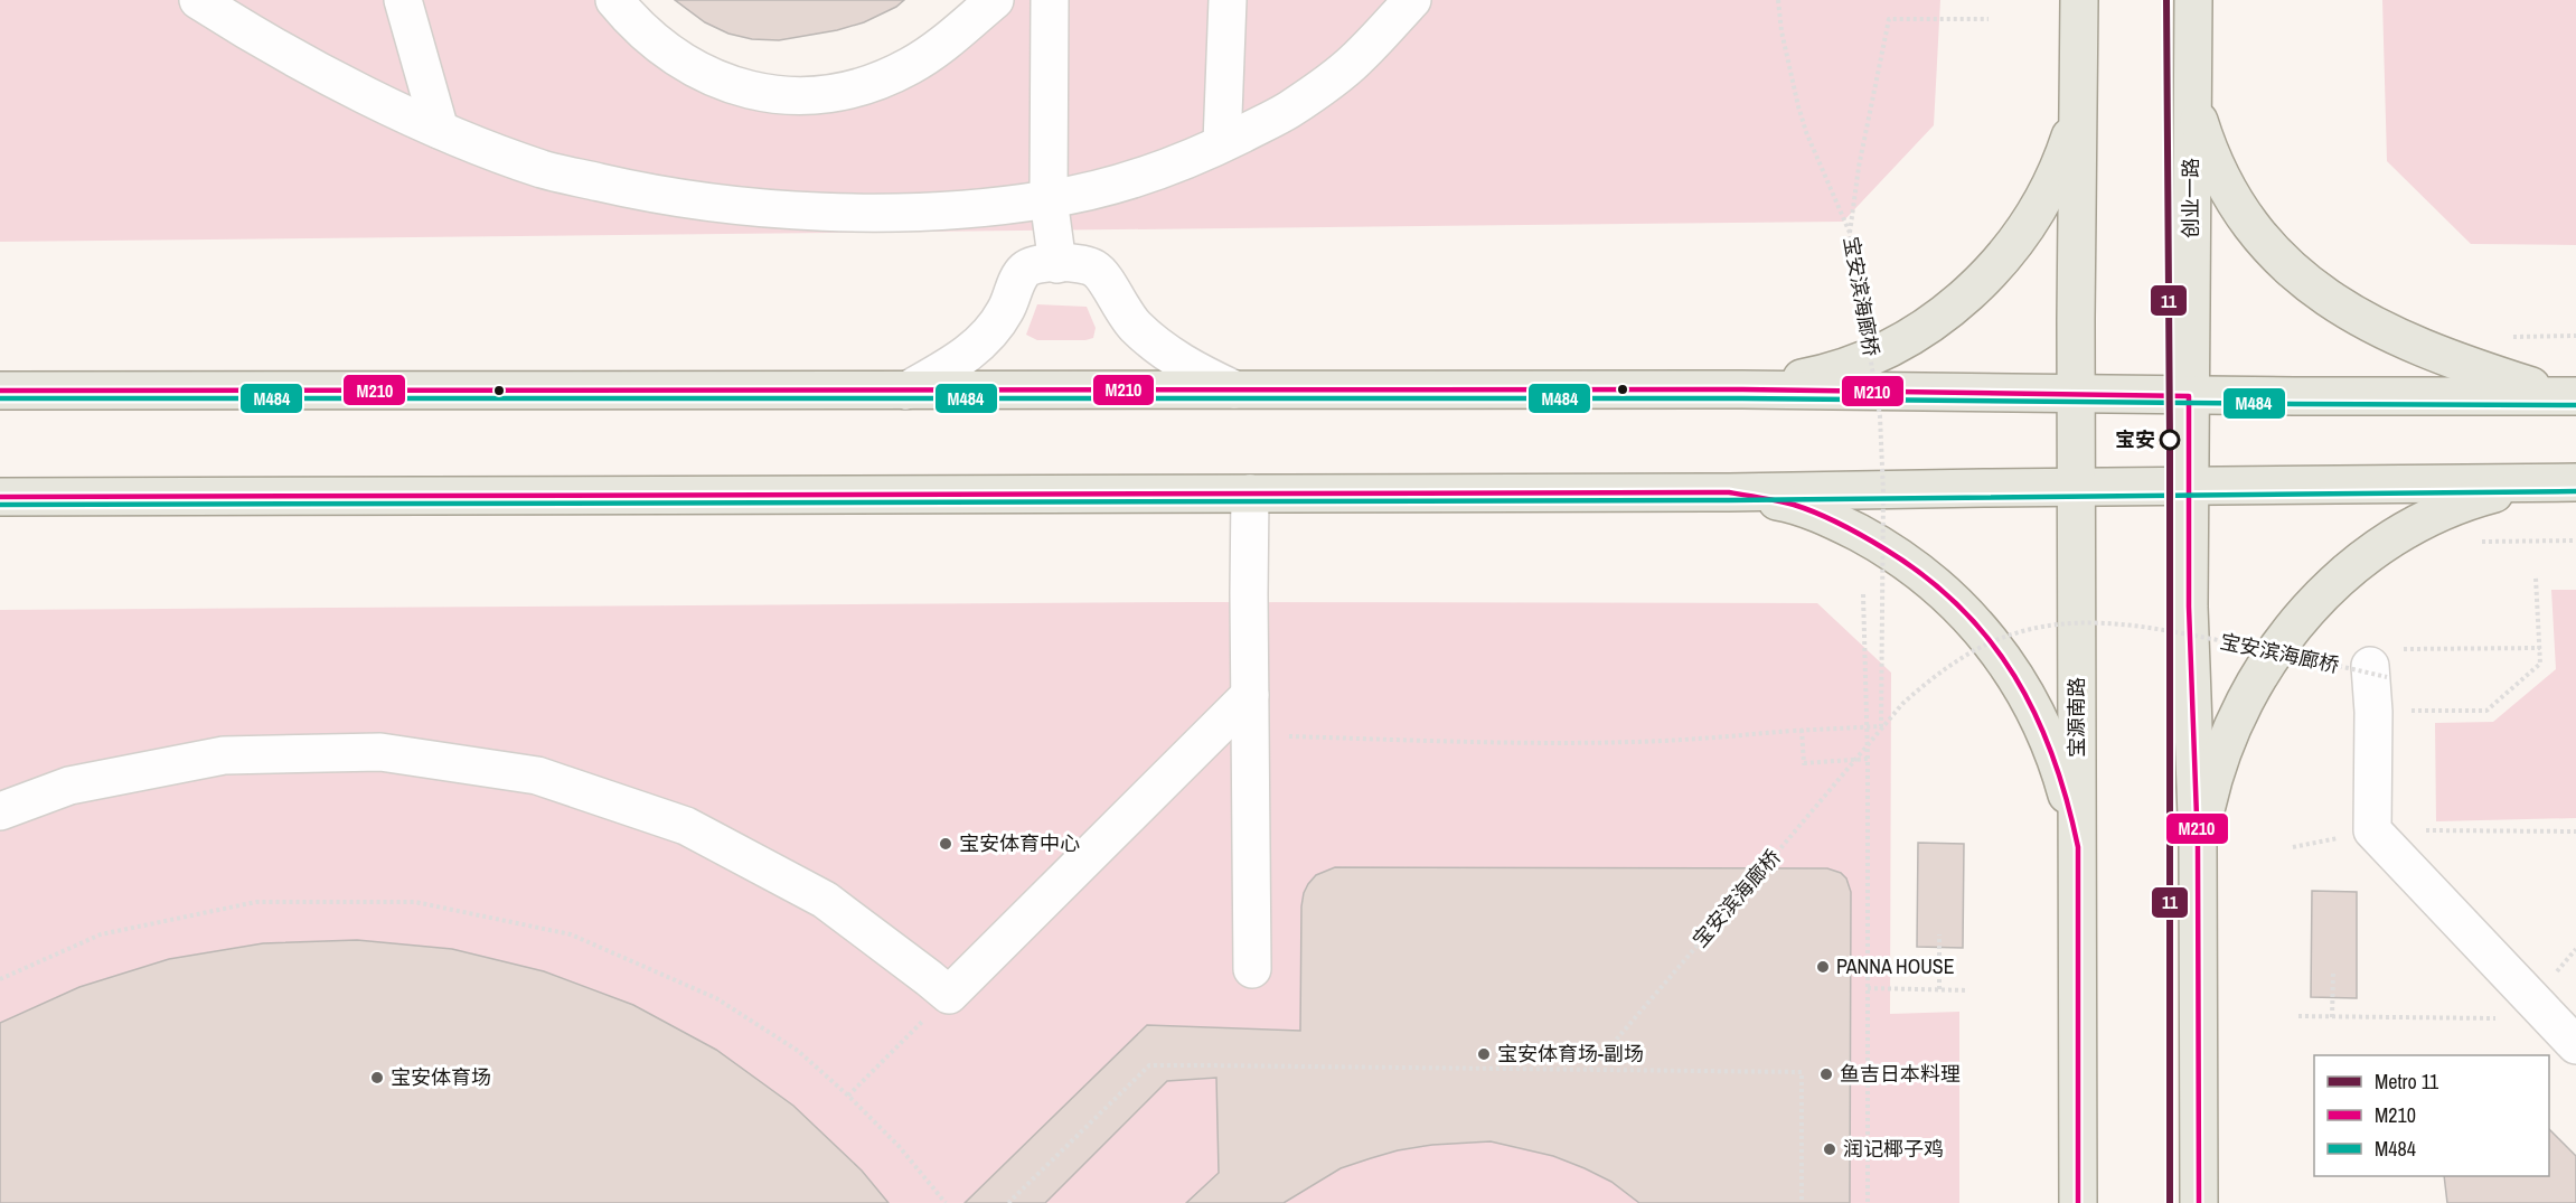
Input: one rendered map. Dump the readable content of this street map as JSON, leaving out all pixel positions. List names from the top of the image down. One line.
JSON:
{"streets":{"main road":["创业一路","宝源南路"],"path":["宝安滨海廊桥"]},"places":["宝安","宝安体育中心","PANNA HOUSE","宝安体育场-副场","鱼吉日本料理","宝安体育场","润记椰子鸡"],"lines":["metro line 11","transit line M210","transit line M484"],"legend":["Metro 11","M210","M484"]}
